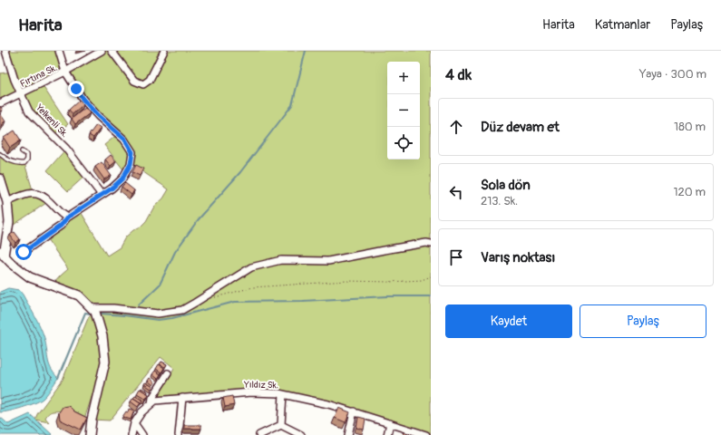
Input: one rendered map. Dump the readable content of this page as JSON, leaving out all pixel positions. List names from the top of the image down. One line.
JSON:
{"streets":{"street":["Fırtına Sk.","Yelkenli Sk.","Yıldız Sk."]},"crossings":[["Fırtına Sk.","Yelkenli Sk."]],"page":{"header":"Harita","nav":["Harita","Katmanlar","Paylaş"],"heading":["4 dk","Yaya · 300 m"],"map_buttons":["+","−"],"list":[["Düz devam et","180 m"],["Sola dön","213. Sk.","120 m"],"Varış noktası"],"buttons":["Kaydet","Paylaş"]}}
